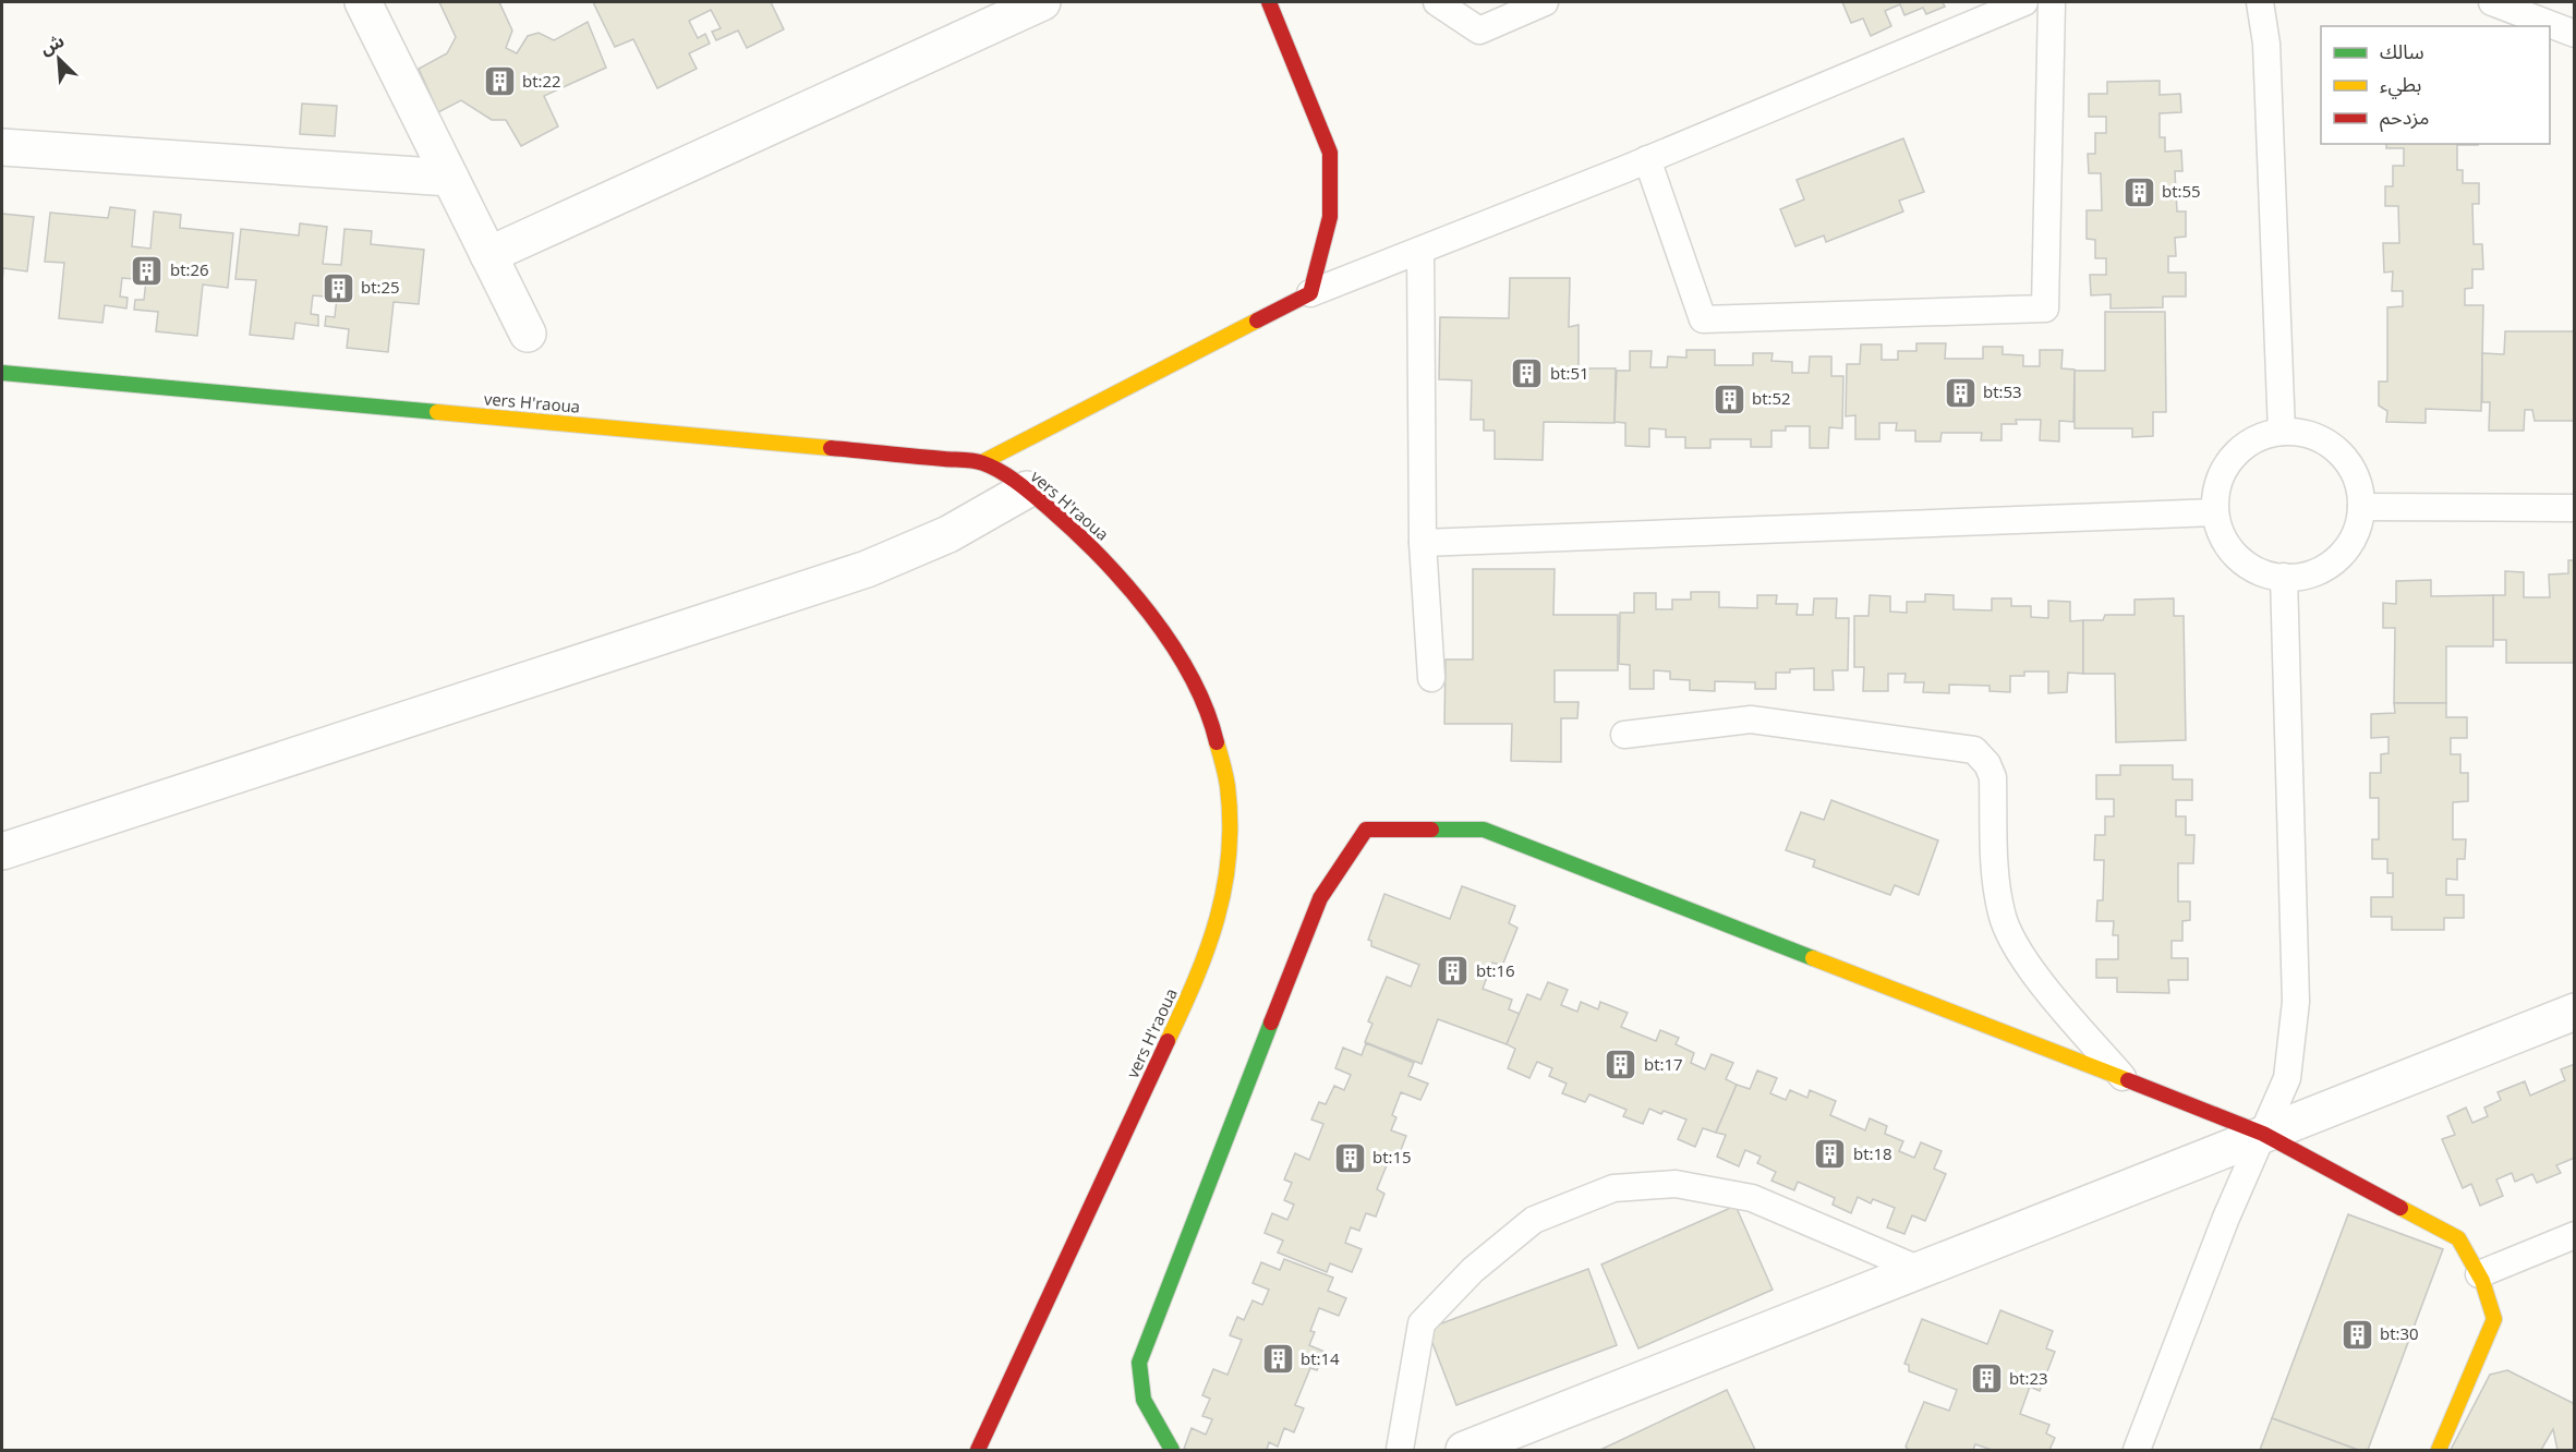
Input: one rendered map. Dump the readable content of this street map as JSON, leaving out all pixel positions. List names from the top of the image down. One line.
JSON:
{"streets":{"street":["vers H'raoua"]},"places":{"building":["bt:22","bt:55","bt:26","bt:25","bt:51","bt:53","bt:52","bt:16","bt:17","bt:18","bt:15","bt:30","bt:14","bt:23"]},"legend":["سالك","بطيء","مزدحم"],"north":"top left"}
